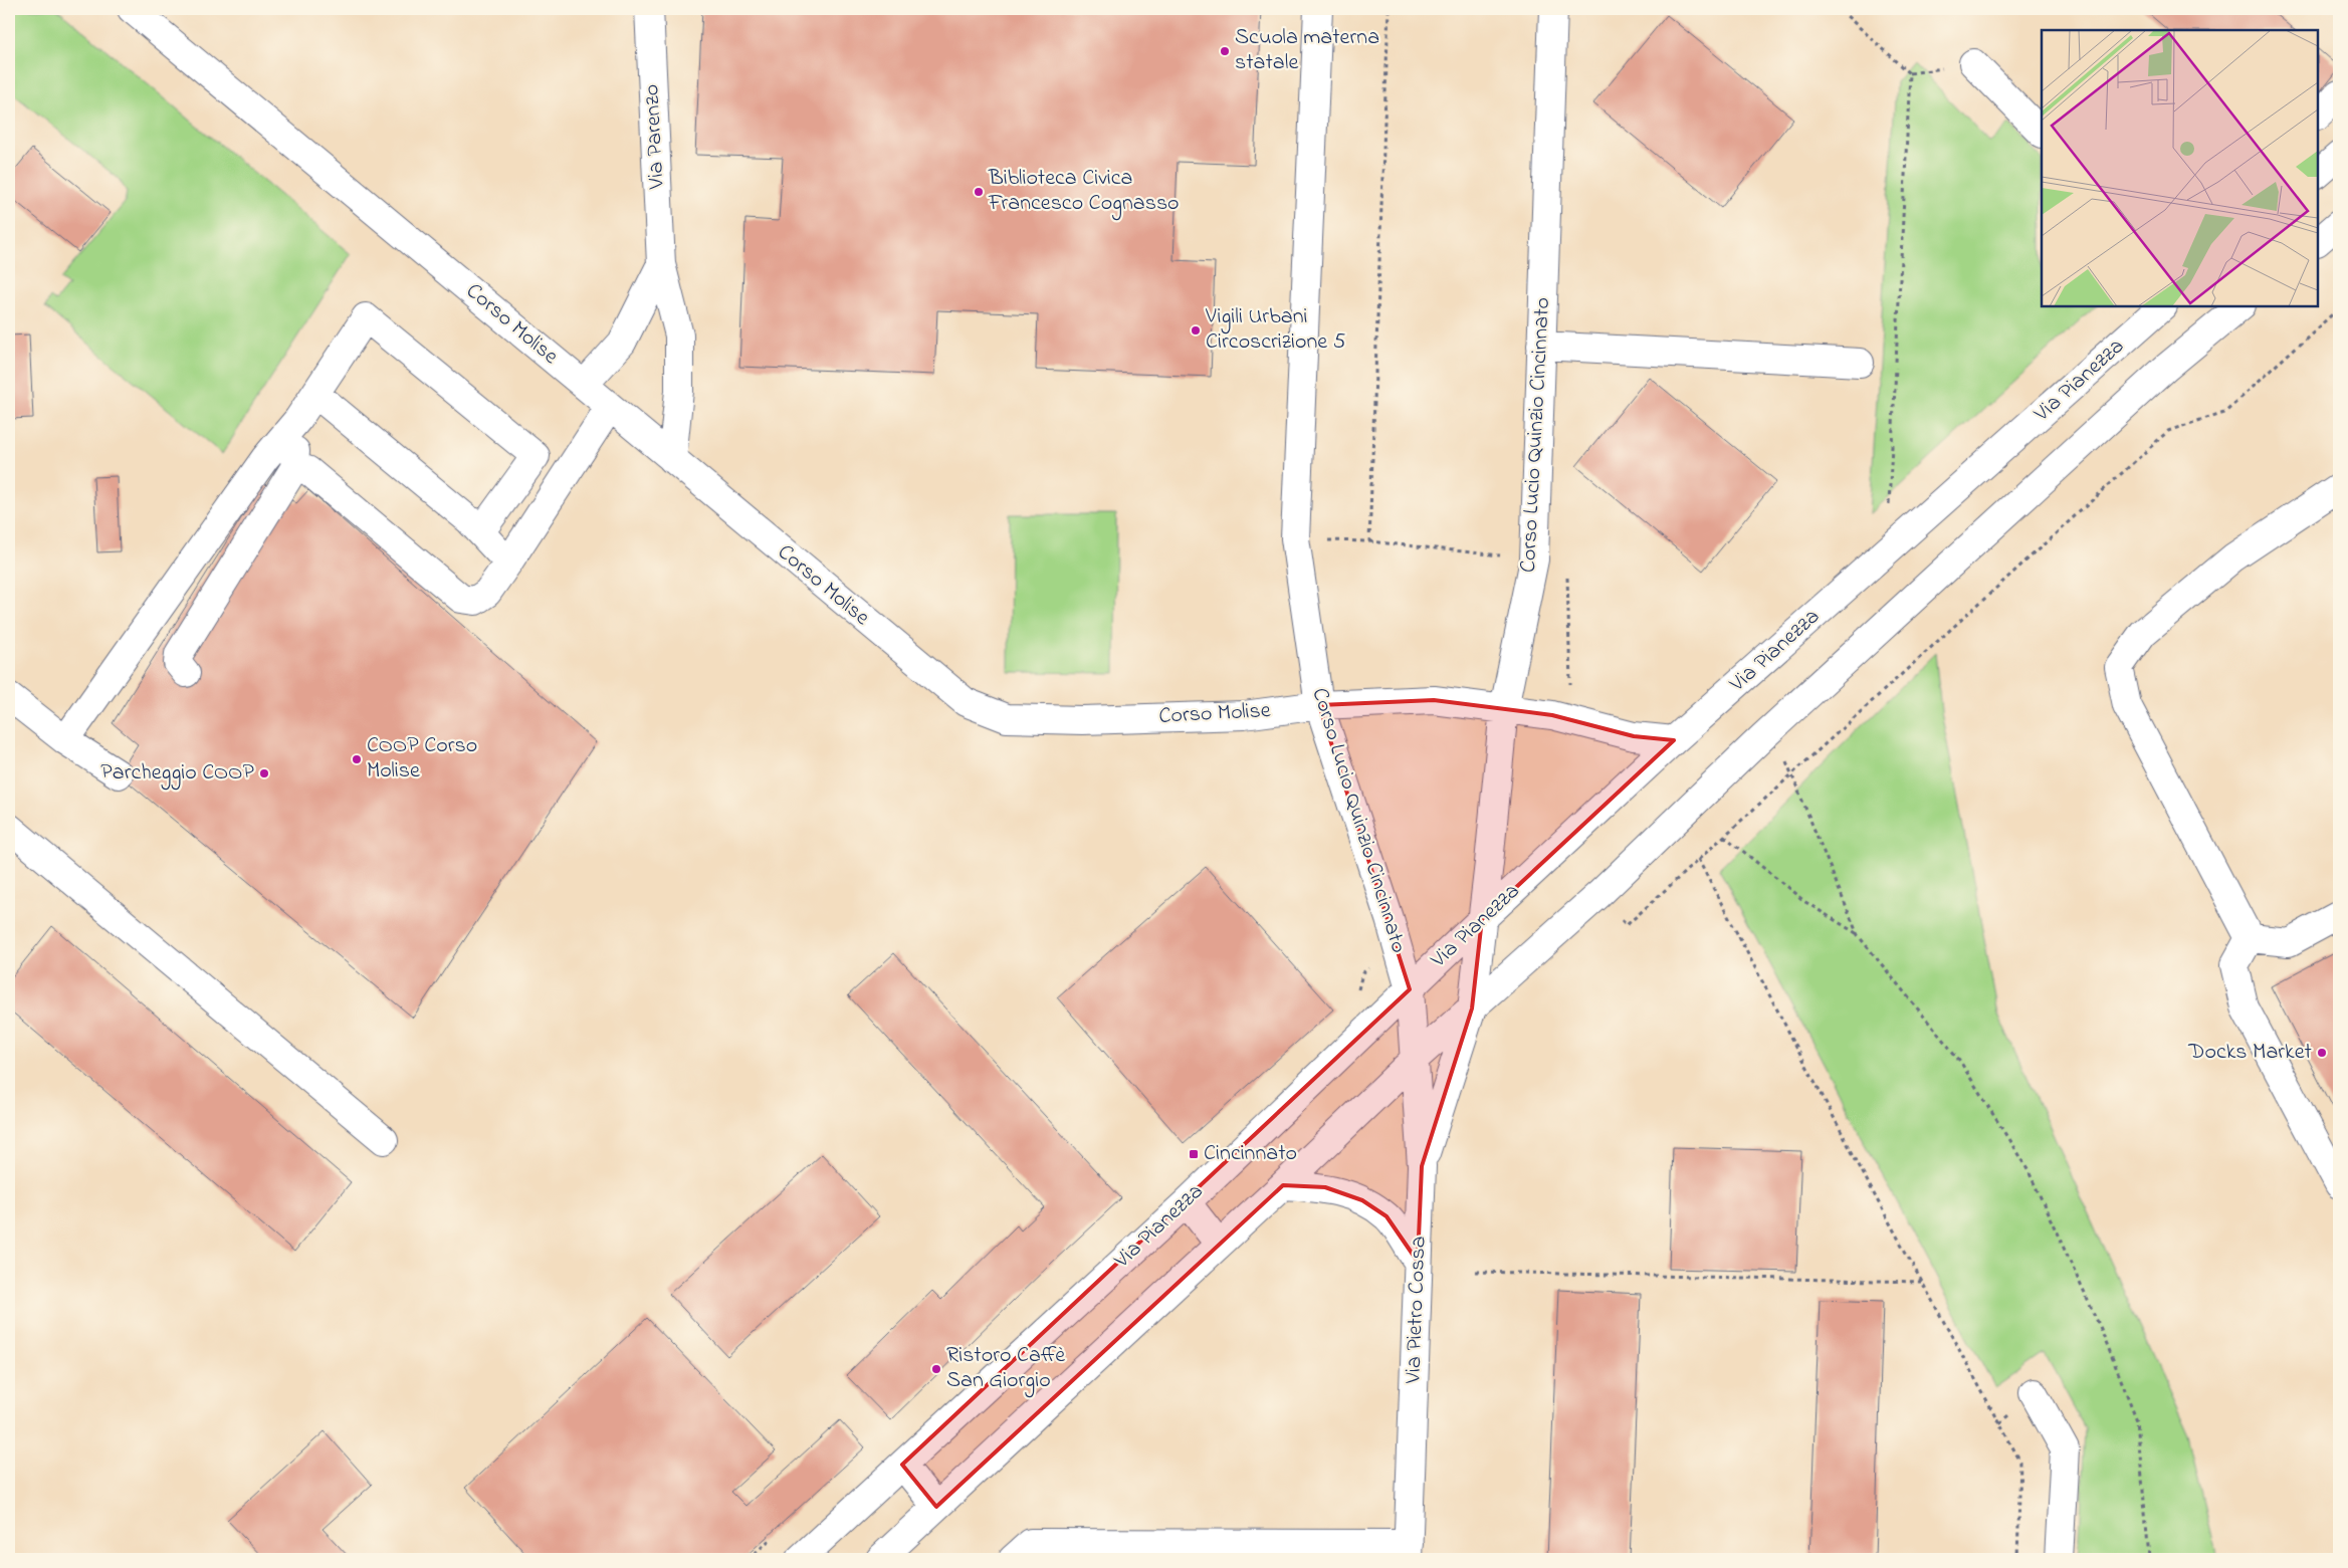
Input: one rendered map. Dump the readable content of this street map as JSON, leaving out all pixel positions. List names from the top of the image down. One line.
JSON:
{"streets":{"street":["Via Parenzo","Corso Molise","Via Pianezza","Corso Lucio Quinzio Cincinnato","Via Pietro Cossa"]},"crossings":[["Via Parenzo","Corso Molise"],["Corso Molise","Via Pianezza"],["Corso Molise","Corso Lucio Quinzio Cincinnato"],["Via Pianezza","Corso Lucio Quinzio Cincinnato"],["Corso Lucio Quinzio Cincinnato","Via Pietro Cossa"]],"places":{"other":["Scuola materna statale","Biblioteca Civica Francesco Cognasso","Vigili Urbani Circoscrizione 5","COOP Corso Molise","Parcheggio COOP","Docks Market","Ristoro Caffè San Giorgio"],"transit":["Cincinnato"]}}
